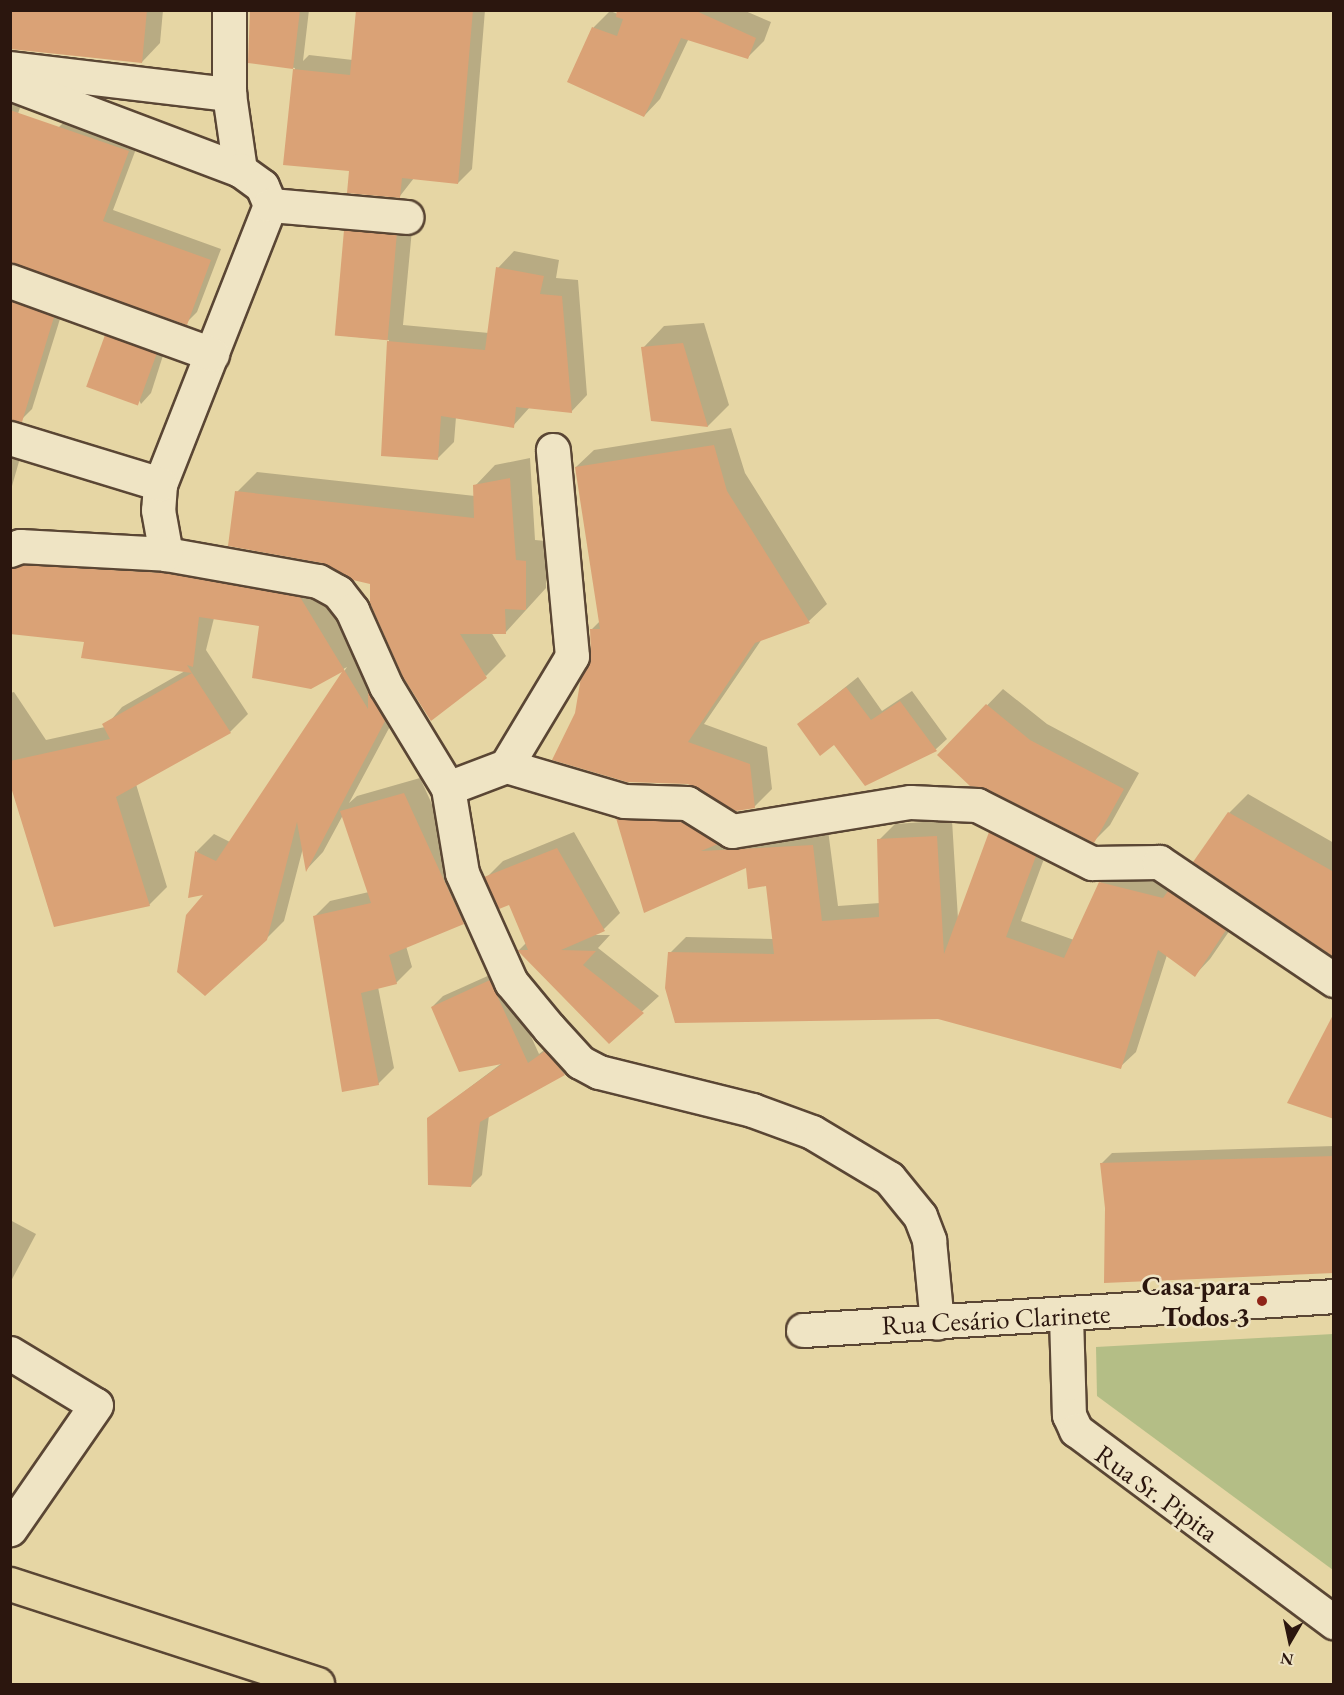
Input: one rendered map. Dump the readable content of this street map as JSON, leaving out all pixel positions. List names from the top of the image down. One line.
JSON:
{"streets":{"street":["Rua Cesário Clarinete","Rua Sr. Pipita"]},"crossings":[["Rua Cesário Clarinete","Rua Sr. Pipita"]],"places":["Casa para Todos 3"],"north":"bottom"}
